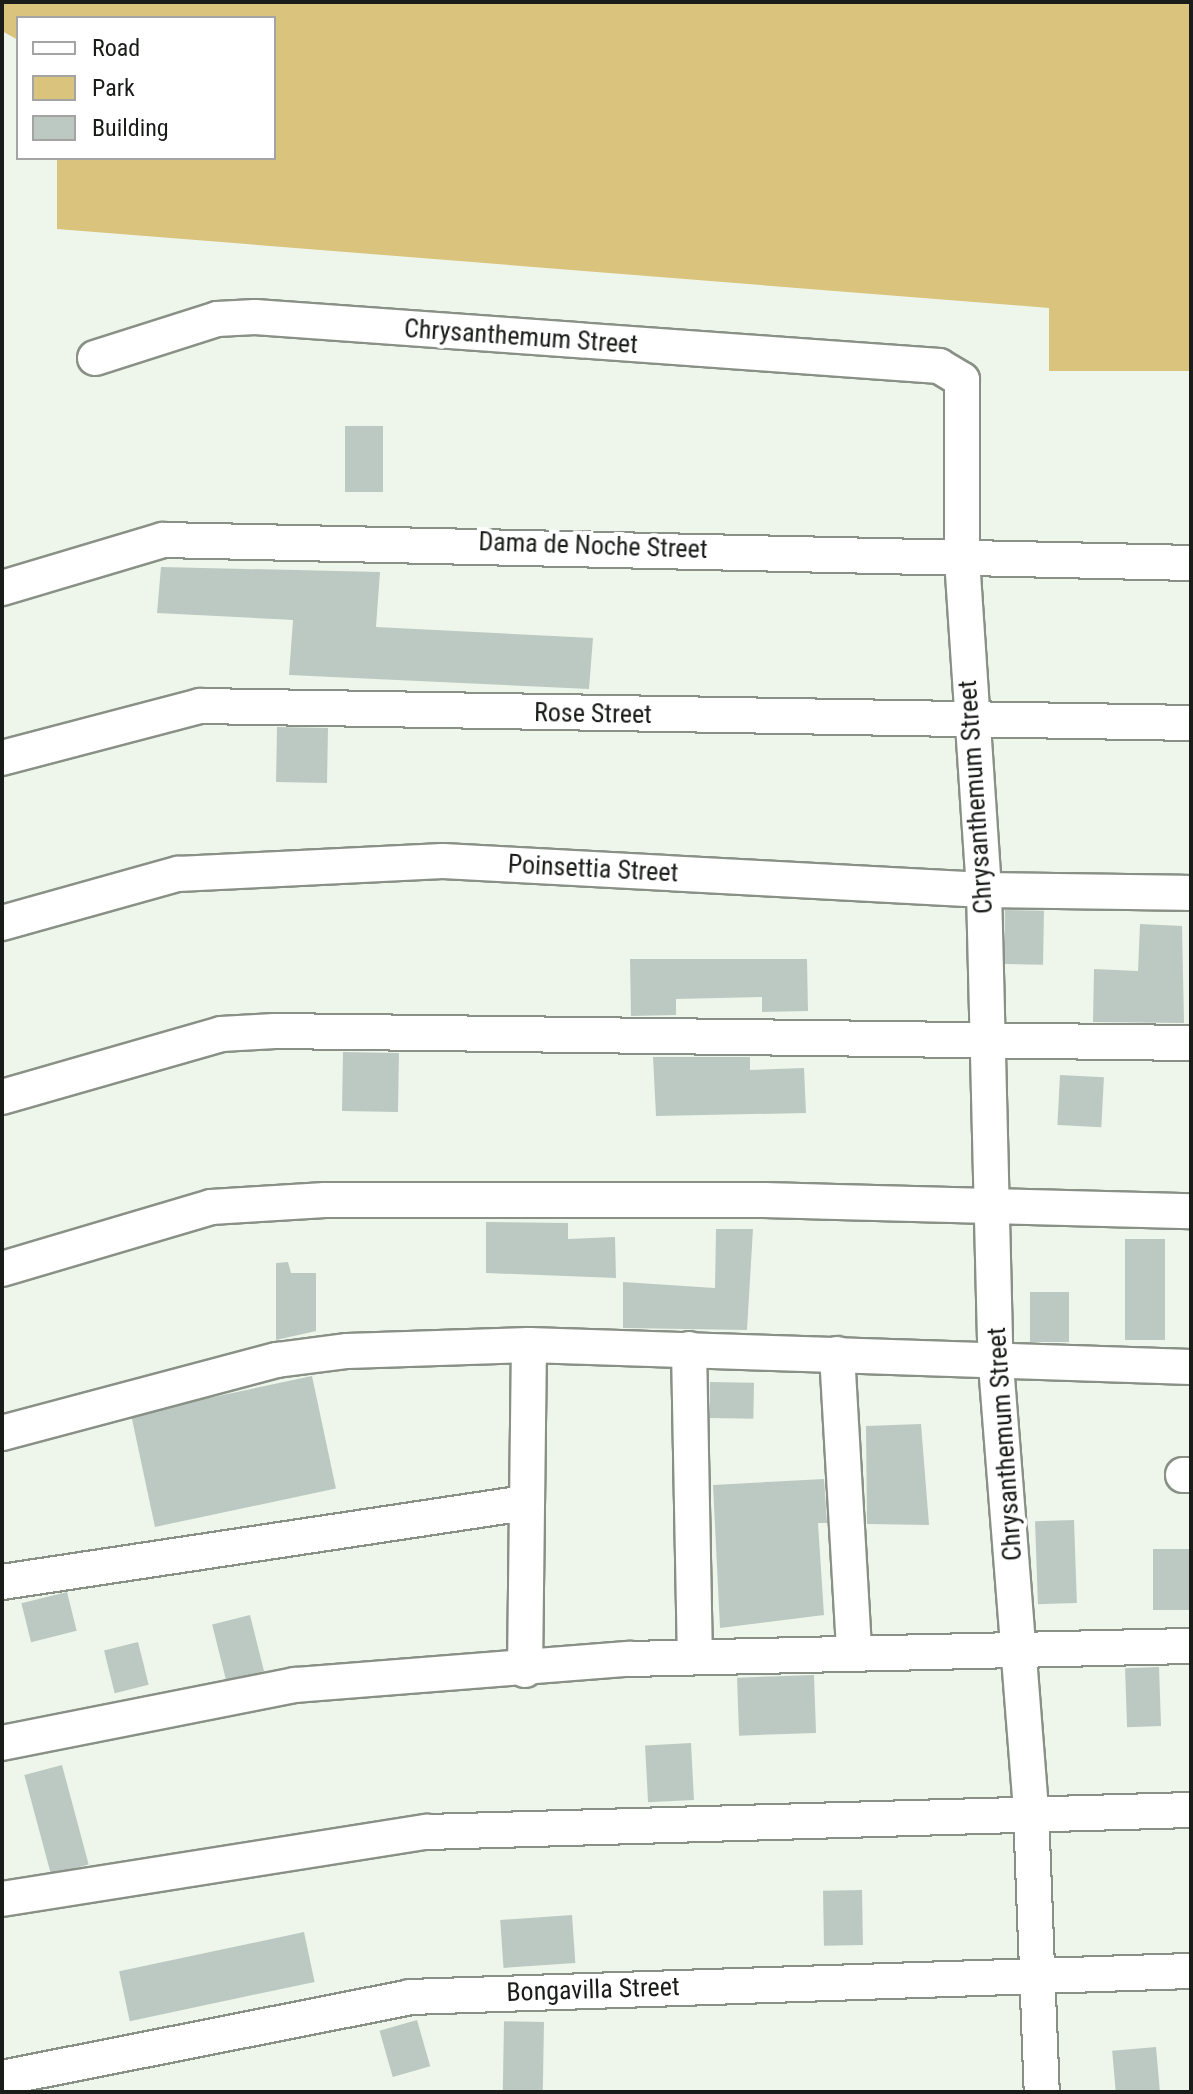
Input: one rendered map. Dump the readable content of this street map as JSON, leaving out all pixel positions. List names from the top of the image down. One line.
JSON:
{"streets":{"street":["Chrysanthemum Street","Dama de Noche Street","Rose Street","Poinsettia Street","Bongavilla Street"]},"crossings":[["Chrysanthemum Street","Dama de Noche Street"],["Chrysanthemum Street","Rose Street"],["Chrysanthemum Street","Poinsettia Street"],["Chrysanthemum Street","Bongavilla Street"]],"legend":["Road","Park","Building"]}
